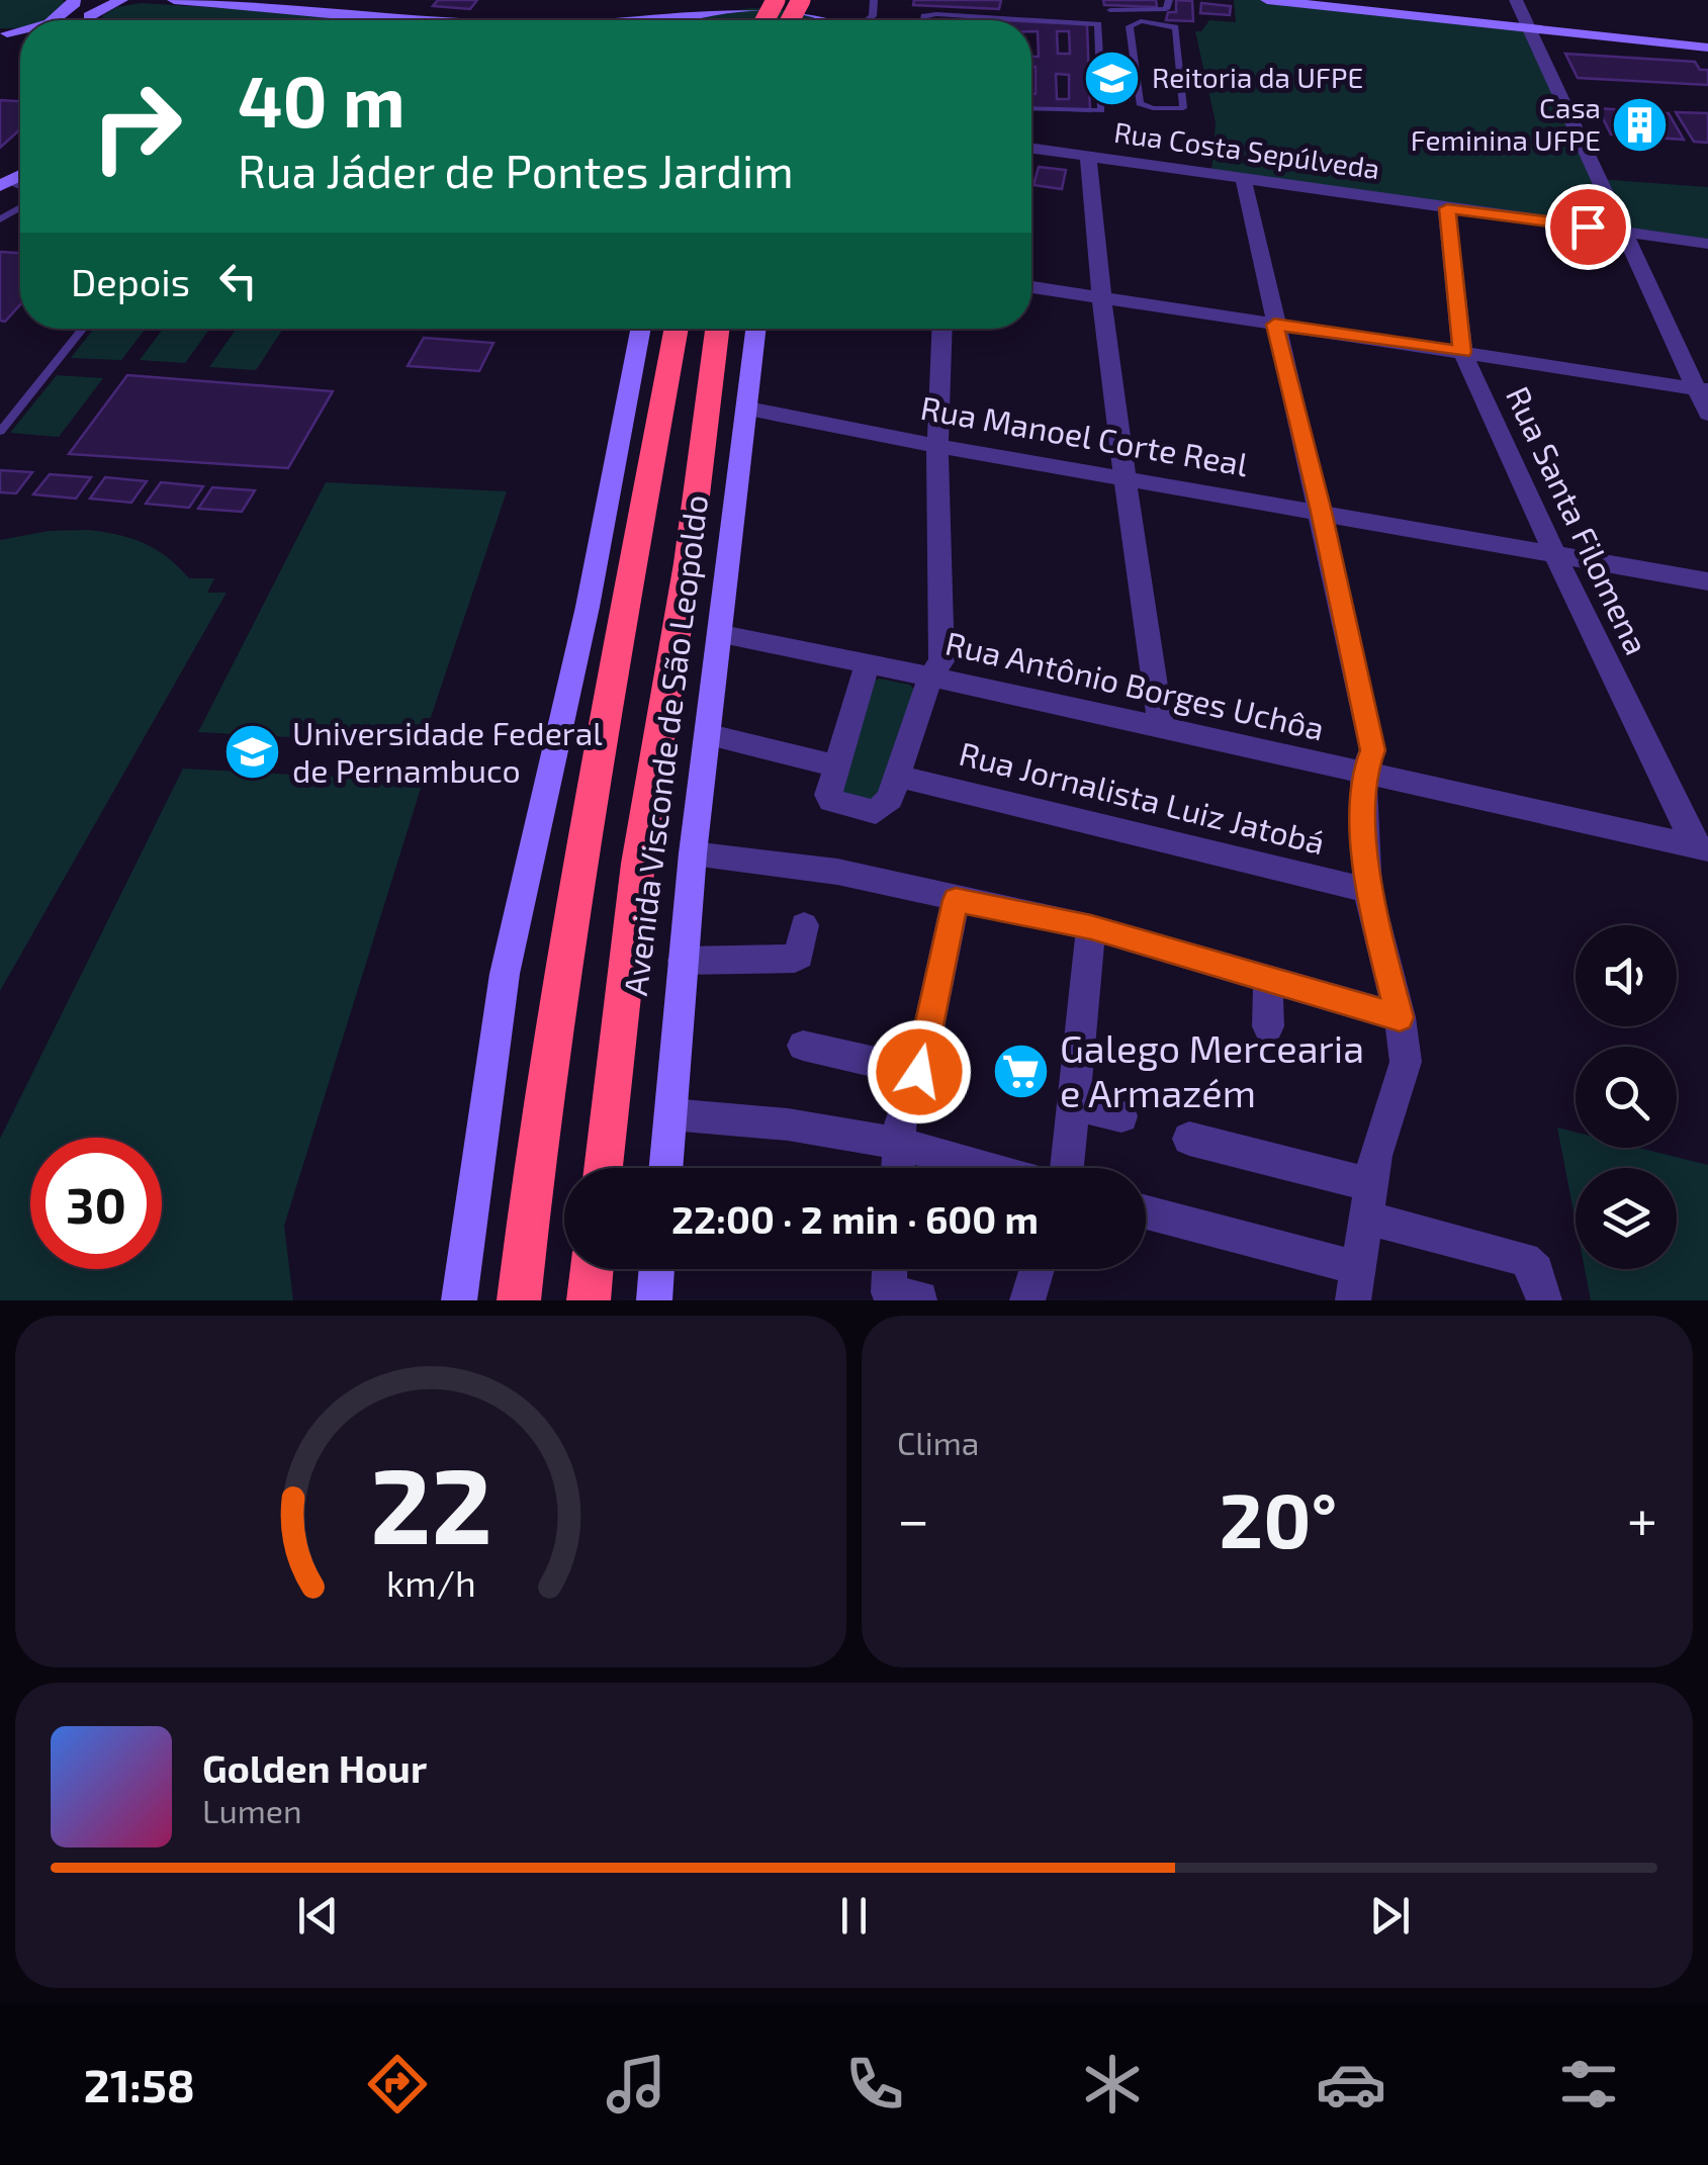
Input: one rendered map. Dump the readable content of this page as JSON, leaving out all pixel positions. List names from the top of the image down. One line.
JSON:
{"streets":{"highway":["Avenida Visconde de São Leopoldo"],"street":["Rua Costa Sepúlveda","Rua Manoel Corte Real","Rua Santa Filomena","Rua Antônio Borges Uchôa","Rua Jornalista Luiz Jatobá"]},"crossings":[["Rua Costa Sepúlveda","Rua Santa Filomena"],["Rua Manoel Corte Real","Rua Santa Filomena"],["Rua Manoel Corte Real","Avenida Visconde de São Leopoldo"],["Rua Santa Filomena","Rua Antônio Borges Uchôa"],["Rua Antônio Borges Uchôa","Avenida Visconde de São Leopoldo"]],"places":{"school or university":["Reitoria da UFPE","Universidade Federal de Pernambuco"],"building":["Casa Feminina UFPE"],"supermarket":["Galego Mercearia e Armazém"]},"page":{"turn":["40 m","Rua Jáder de Pontes Jardim"],"then":"Depois","limit":"30","trip":"22:00 · 2 min · 600 m","tile":"Clima","heat":["−","20°","+"],"song":["Golden Hour","Lumen"],"tabs":"21:58","gauge":["22","km/h"]}}
